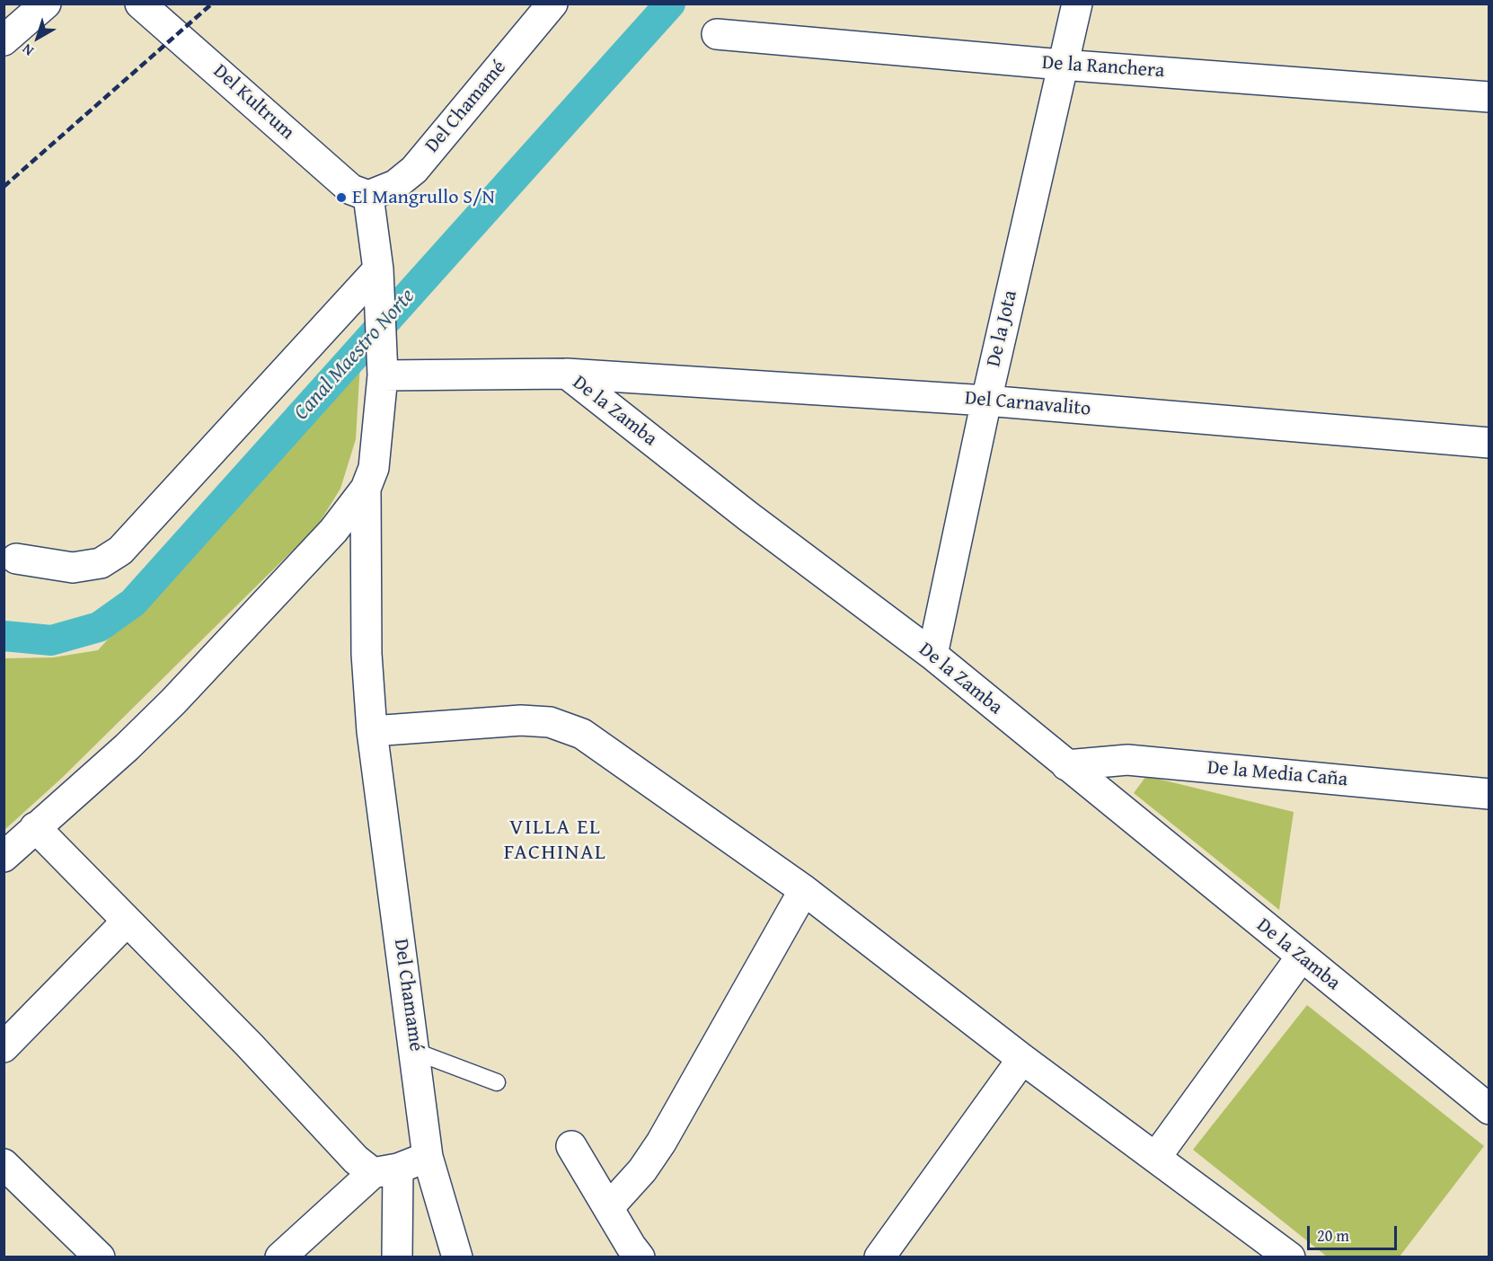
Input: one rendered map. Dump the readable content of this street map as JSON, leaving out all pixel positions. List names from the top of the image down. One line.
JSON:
{"streets":{"street":["De la Ranchera","Del Kultrum","Del Chamamé","De la Jota","Del Carnavalito","De la Zamba","De la Media Caña"]},"crossings":[["De la Ranchera","De la Jota"],["Del Kultrum","Del Chamamé"],["De la Jota","Del Carnavalito"],["De la Jota","De la Zamba"],["Del Carnavalito","De la Zamba"],["De la Zamba","De la Media Caña"]],"districts":["VILLA EL FACHINAL"],"water":["Canal Maestro Norte"],"places":["El Mangrullo S/N"],"scale_bar":"20 m","north":"bottom left"}
